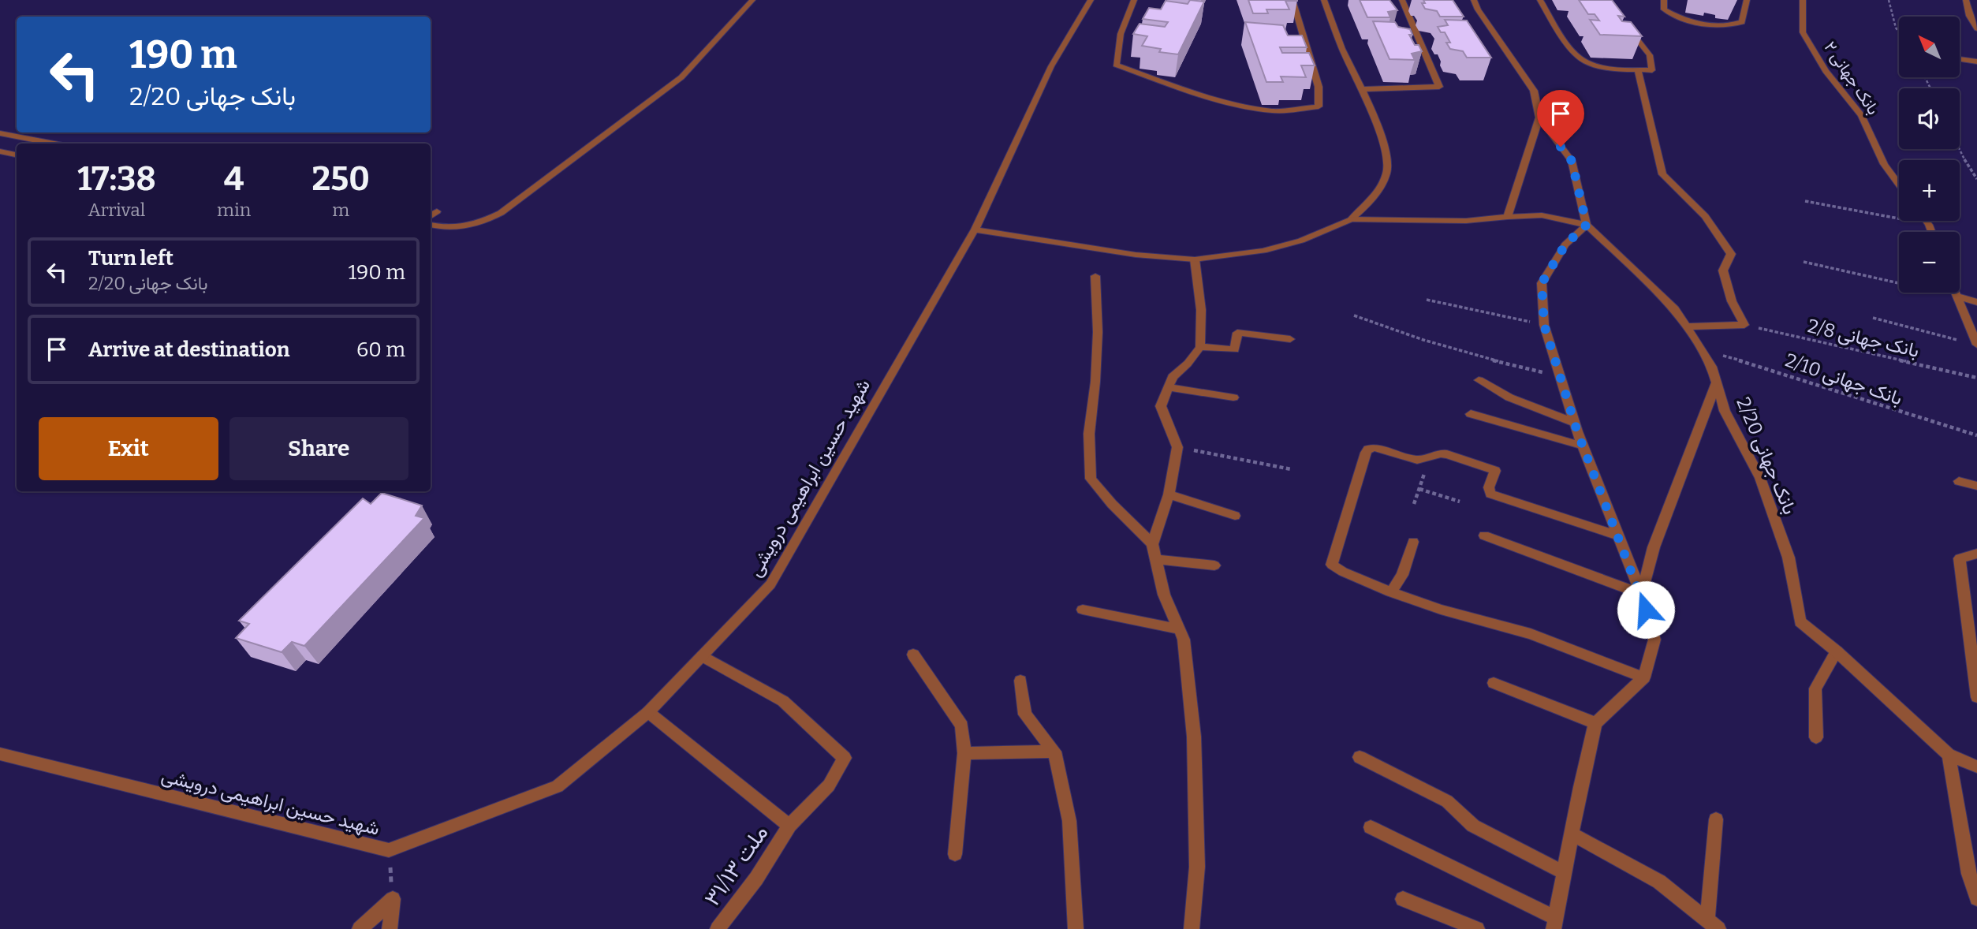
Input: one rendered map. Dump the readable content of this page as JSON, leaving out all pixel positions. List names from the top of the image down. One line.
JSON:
{"streets":{"street":["بانک جهانی ۲","بانک جهانی 2/20","شهید حسین ابراهیمی درویشی","ملت ۳۱/۱۳"],"path":["بانک جهانی 2/8","بانک جهانی 2/10"]},"crossings":[["بانک جهانی 2/10","بانک جهانی 2/20"],["شهید حسین ابراهیمی درویشی","ملت ۳۱/۱۳"]],"north":"top left","page":{"map_buttons":["+","−"],"turn":["190 m","بانک جهانی 2/20"],"eta":["17:38","Arrival","4","min","250","m"],"list":[{"name":"Turn left","note":"بانک جهانی 2/20","value":"190 m"},{"name":"Arrive at destination","value":"60 m"}],"buttons":["Exit","Share"]}}
